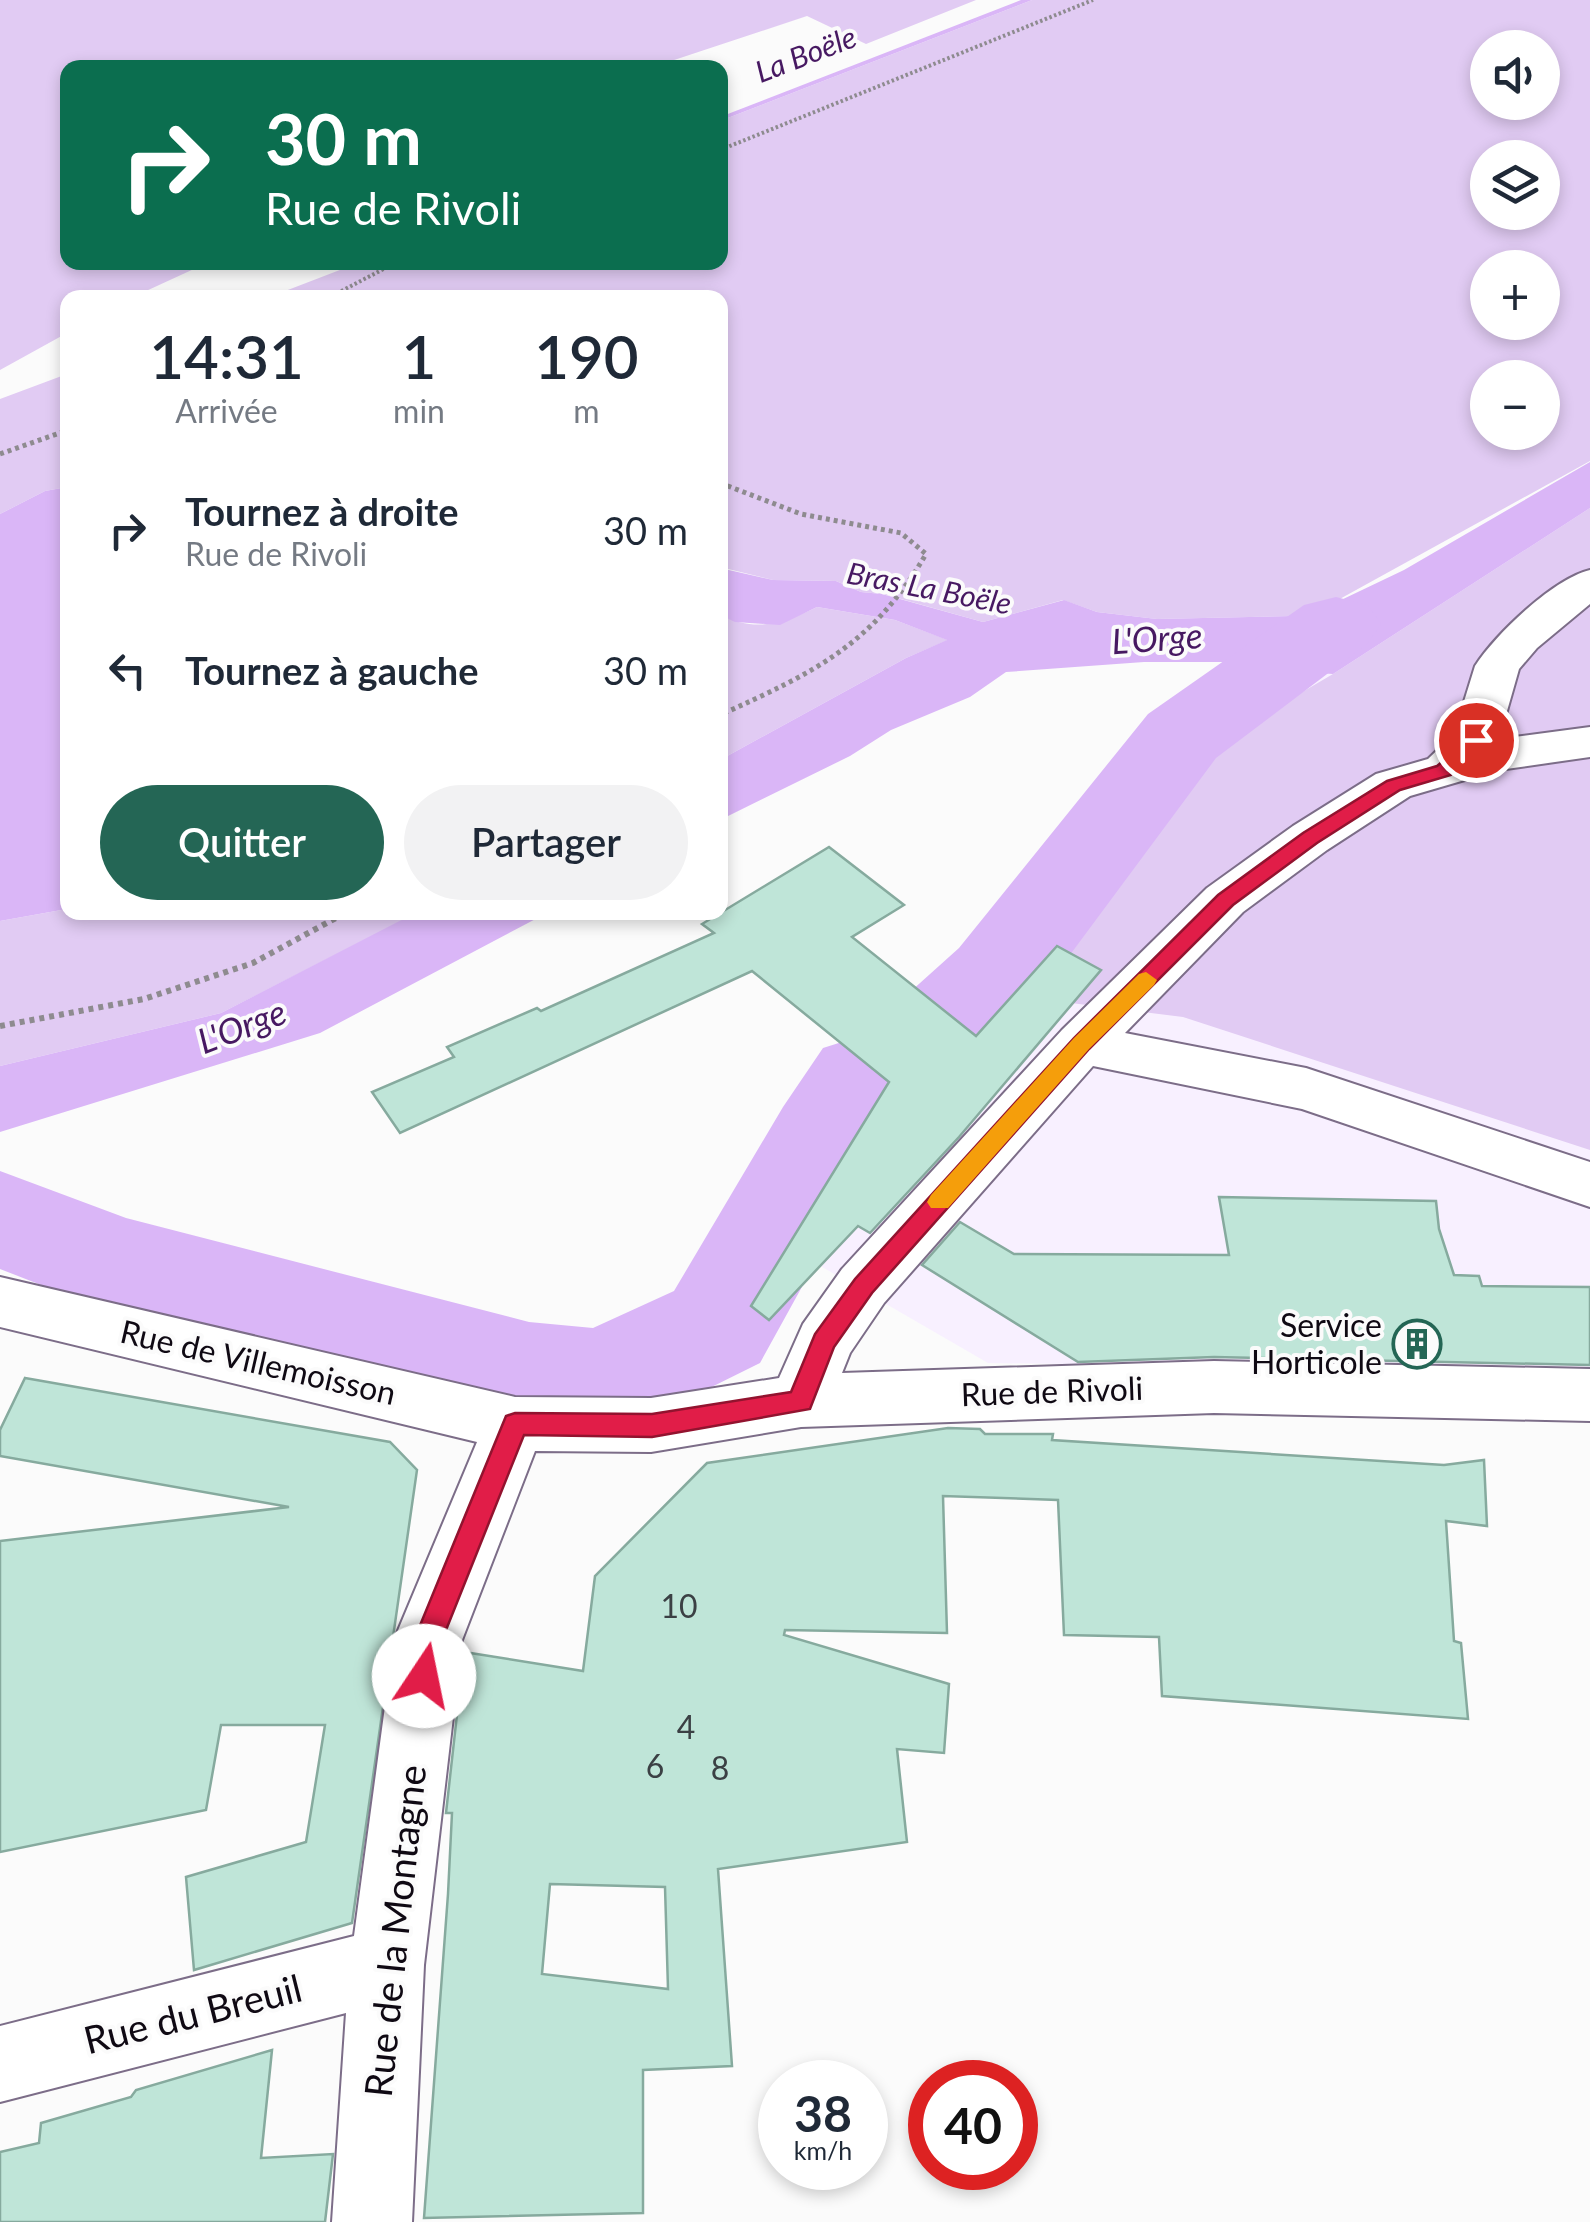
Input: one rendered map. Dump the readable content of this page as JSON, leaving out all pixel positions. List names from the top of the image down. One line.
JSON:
{"streets":{"street":["Rue de Villemoisson","Rue de Rivoli","Rue de la Montagne","Rue du Breuil"]},"crossings":[["Rue de Villemoisson","Rue de Rivoli"],["Rue de Villemoisson","Rue de la Montagne"],["Rue de Rivoli","Rue de la Montagne"],["Rue de la Montagne","Rue du Breuil"]],"water":["La Boële","Bras La Boële","L'Orge"],"places":{"building":["Service Horticole"]},"house_numbers":["10","4","6","8"],"page":{"map_buttons":["+","−"],"turn":["30 m","Rue de Rivoli"],"eta":["14:31","Arrivée","1","min","190","m"],"list":[{"name":"Tournez à droite","note":"Rue de Rivoli","value":"30 m"},{"name":"Tournez à gauche","value":"30 m"}],"buttons":["Quitter","Partager"],"speed":"38 km/h","limit":"40"}}
